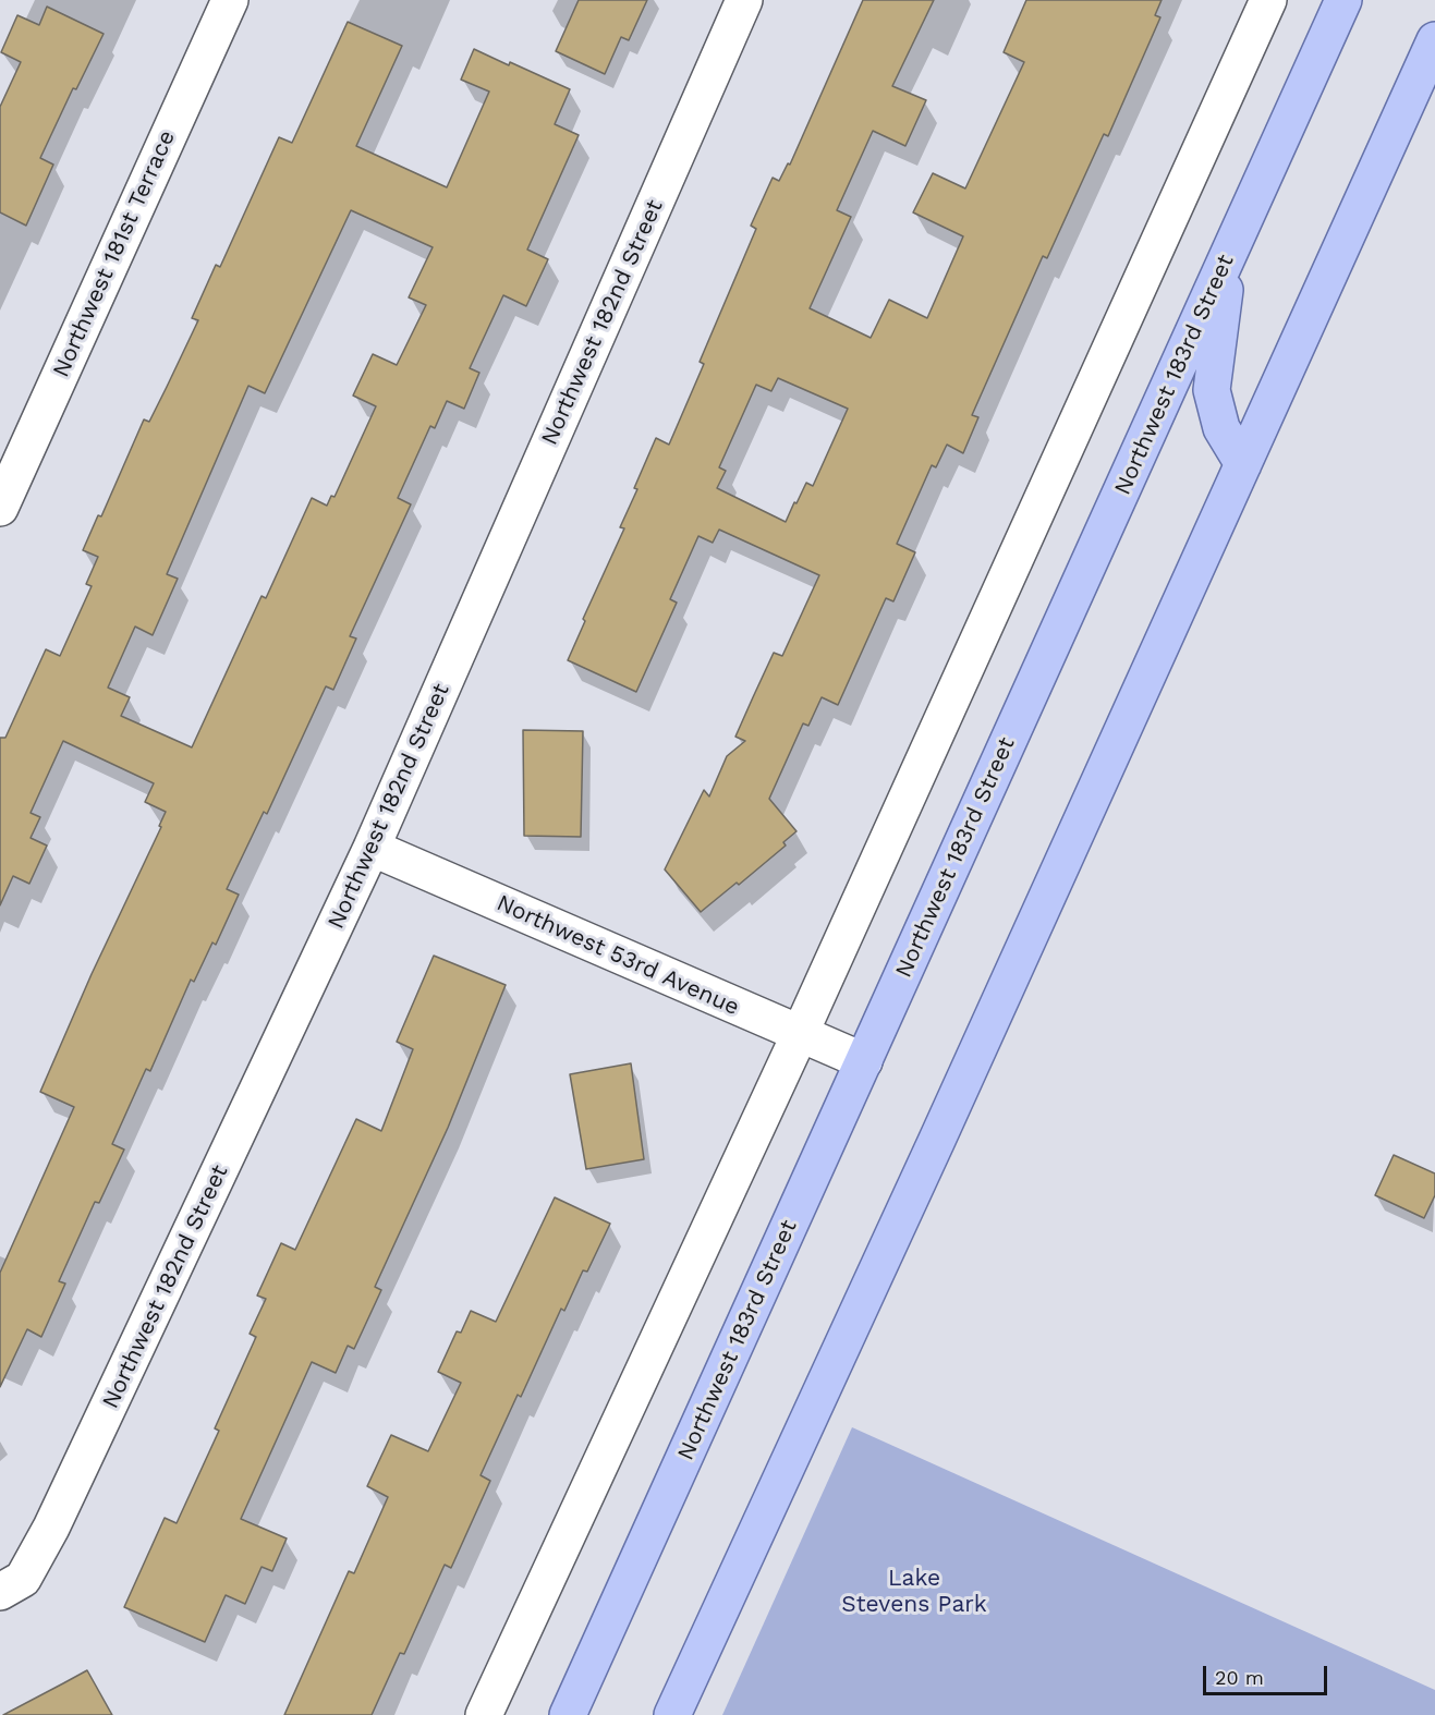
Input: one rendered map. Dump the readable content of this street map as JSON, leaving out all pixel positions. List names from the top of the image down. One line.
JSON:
{"streets":{"main road":["Northwest 183rd Street"],"street":["Northwest 181st Terrace","Northwest 182nd Street","Northwest 53rd Avenue"]},"crossings":[["Northwest 182nd Street","Northwest 53rd Avenue"],["Northwest 183rd Street","Northwest 53rd Avenue"]],"parks":["Lake Stevens Park"],"scale_bar":"20 m"}
